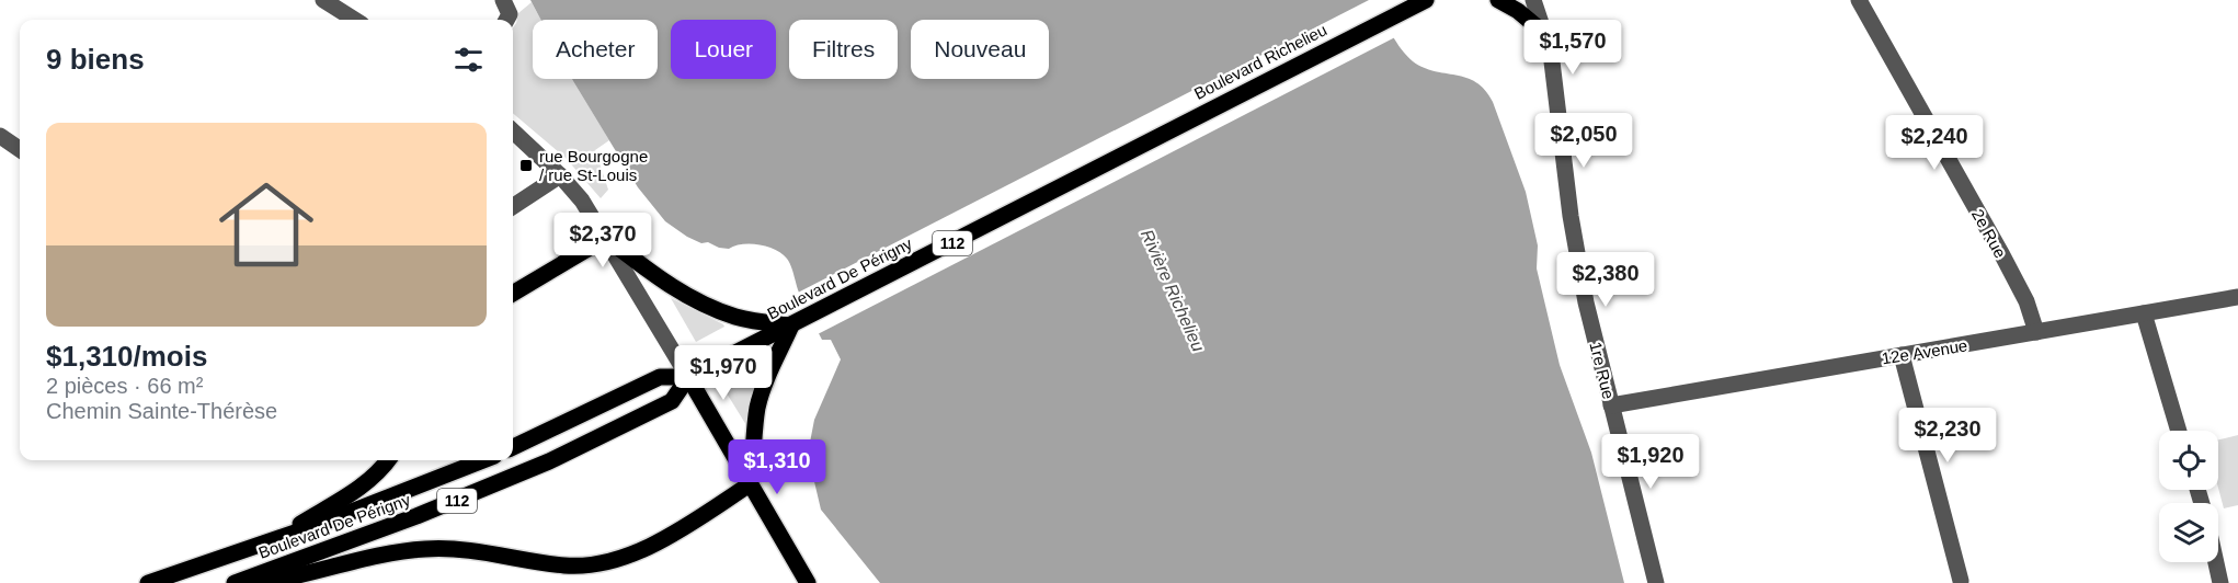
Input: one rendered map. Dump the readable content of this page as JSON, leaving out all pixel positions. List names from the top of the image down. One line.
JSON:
{"streets":{"main road":["Boulevard Richelieu","112","Boulevard De Périgny"],"street":["2e Rue","12e Avenue","1re Rue"]},"crossings":[["Boulevard Richelieu","Boulevard De Périgny"],["2e Rue","12e Avenue"],["12e Avenue","1re Rue"]],"water":["Rivière Richelieu"],"places":{"transit":["rue Bourgogne / rue St-Louis"]},"page":{"price":["$1,570","$2,050","$2,240","$2,370","$2,380","$1,970","$2,230","$1,920","$1,310"],"chip":["Acheter","Louer","Filtres","Nouveau"],"heading":"9 biens","list":[{"name":"$1,310/mois","note":"2 pièces · 66 m² · Chemin Sainte-Thérèse"}]}}
